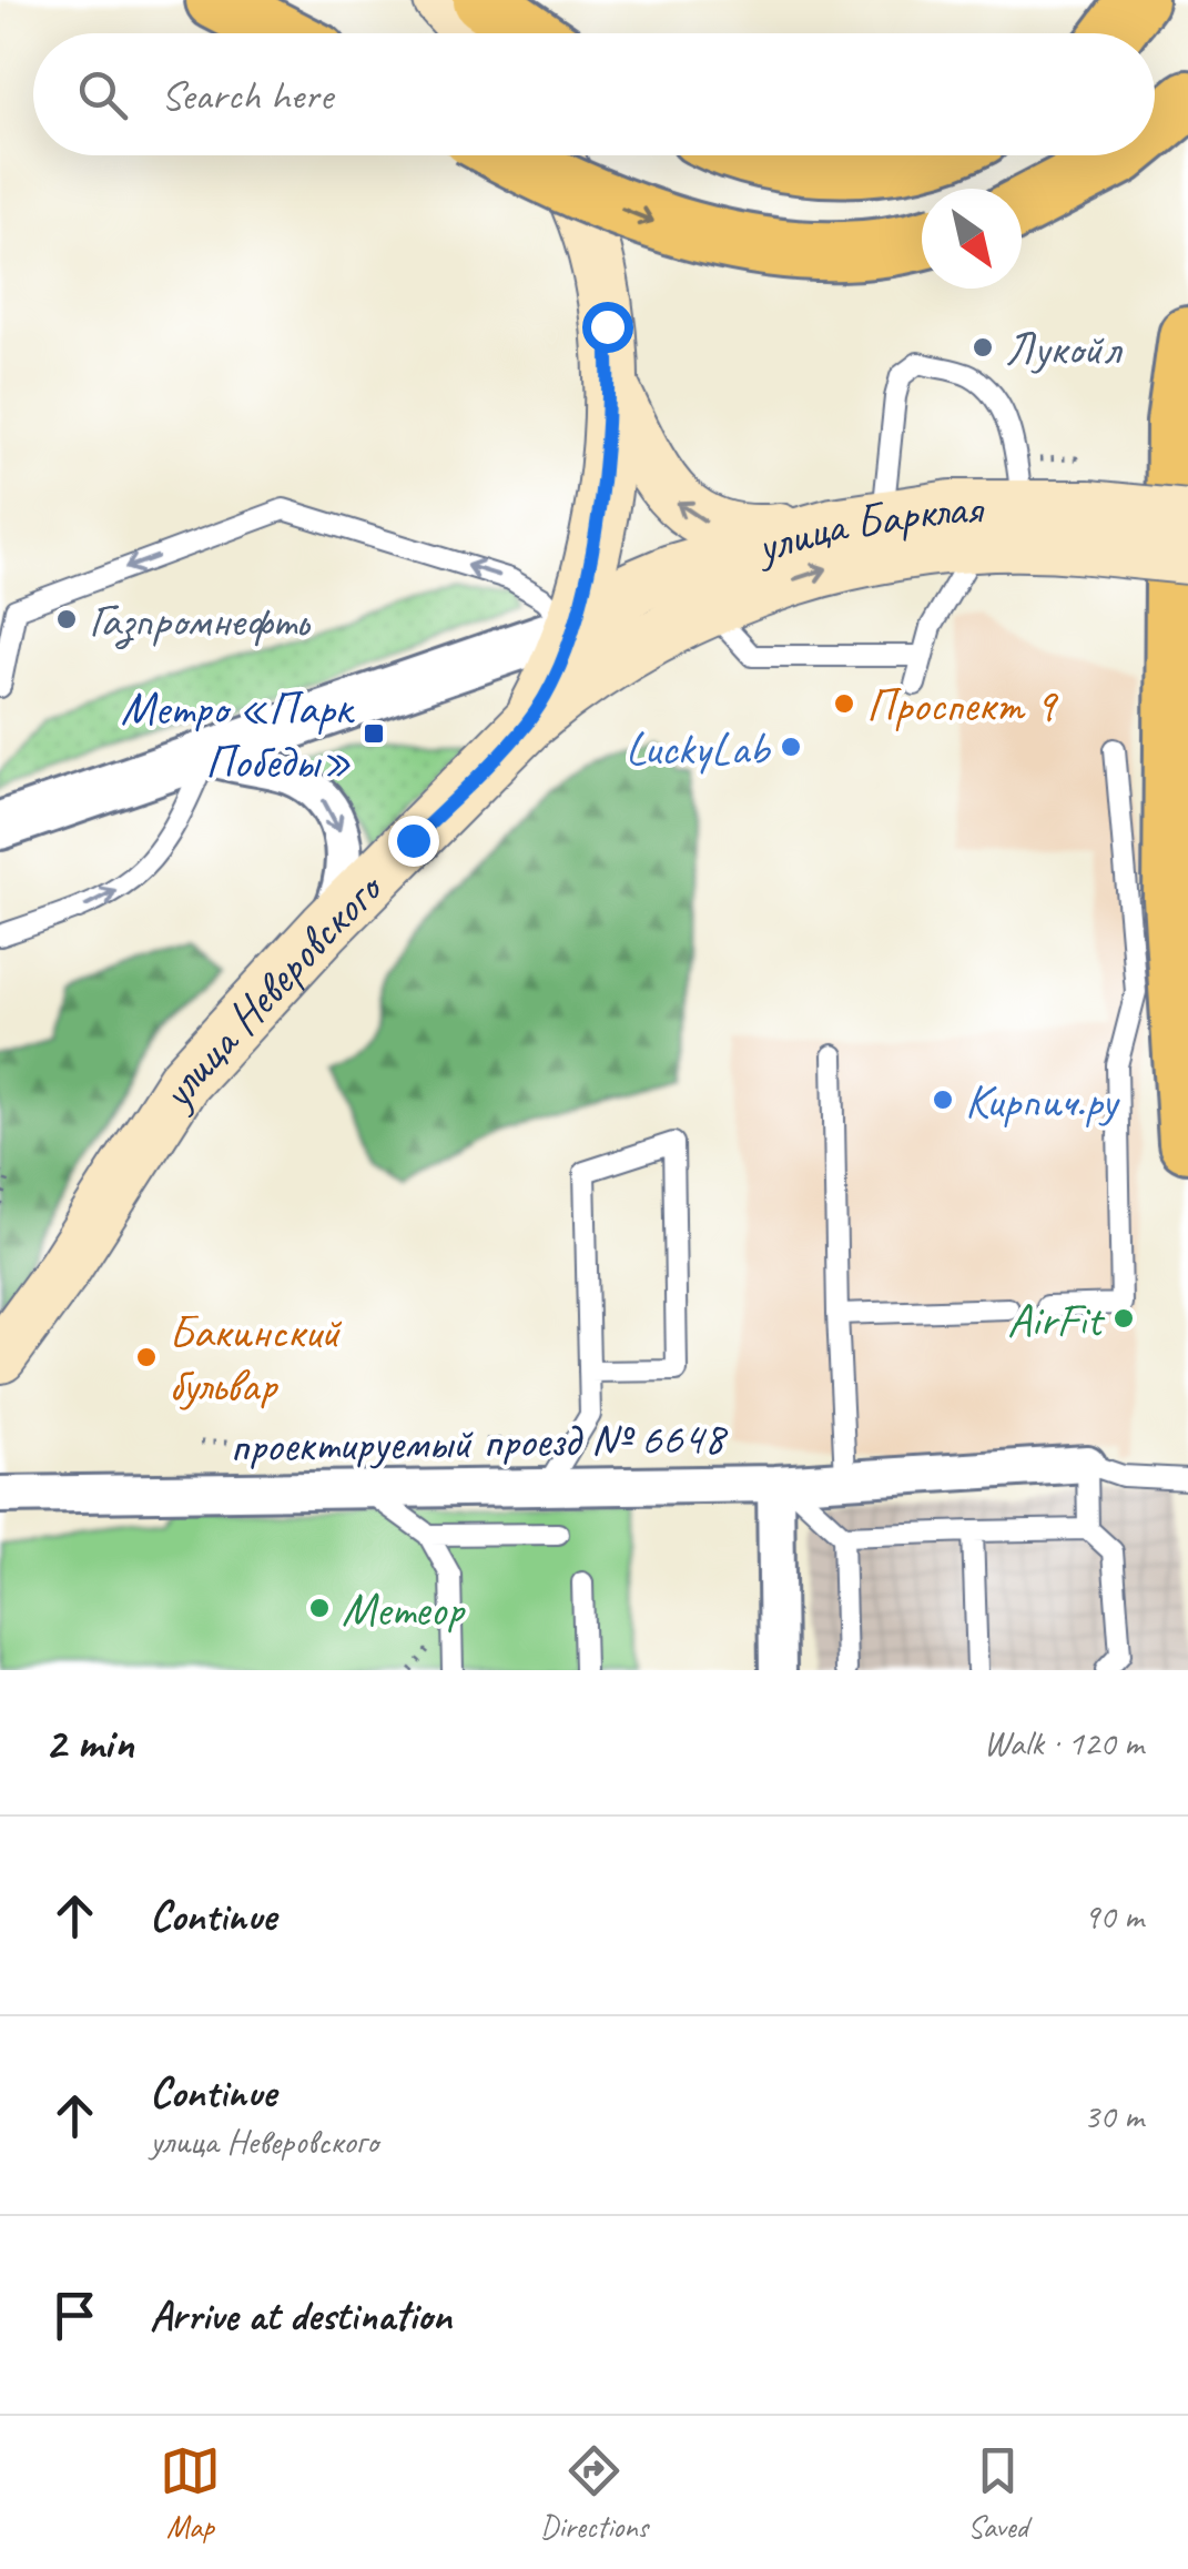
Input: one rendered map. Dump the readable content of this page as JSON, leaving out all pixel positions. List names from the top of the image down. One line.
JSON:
{"streets":{"main road":["улица Барклая","улица Неверовского"],"street":["проектируемый проезд № 6648"]},"crossings":[["улица Барклая","улица Неверовского"]],"places":{"other":["Лукойл","Газпромнефть","Проспект 9","LuckyLab","Кирпич.ру","AirFit","Бакинский бульвар","Метеор"],"transit":["Метро «Парк Победы»"]},"north":"bottom right","page":{"search":"Search here","heading":["2 min","Walk · 120 m"],"list":[["Continue","90 m"],["Continue","улица Неверовского","30 m"],"Arrive at destination"],"nav":["Map","Directions","Saved"]}}
